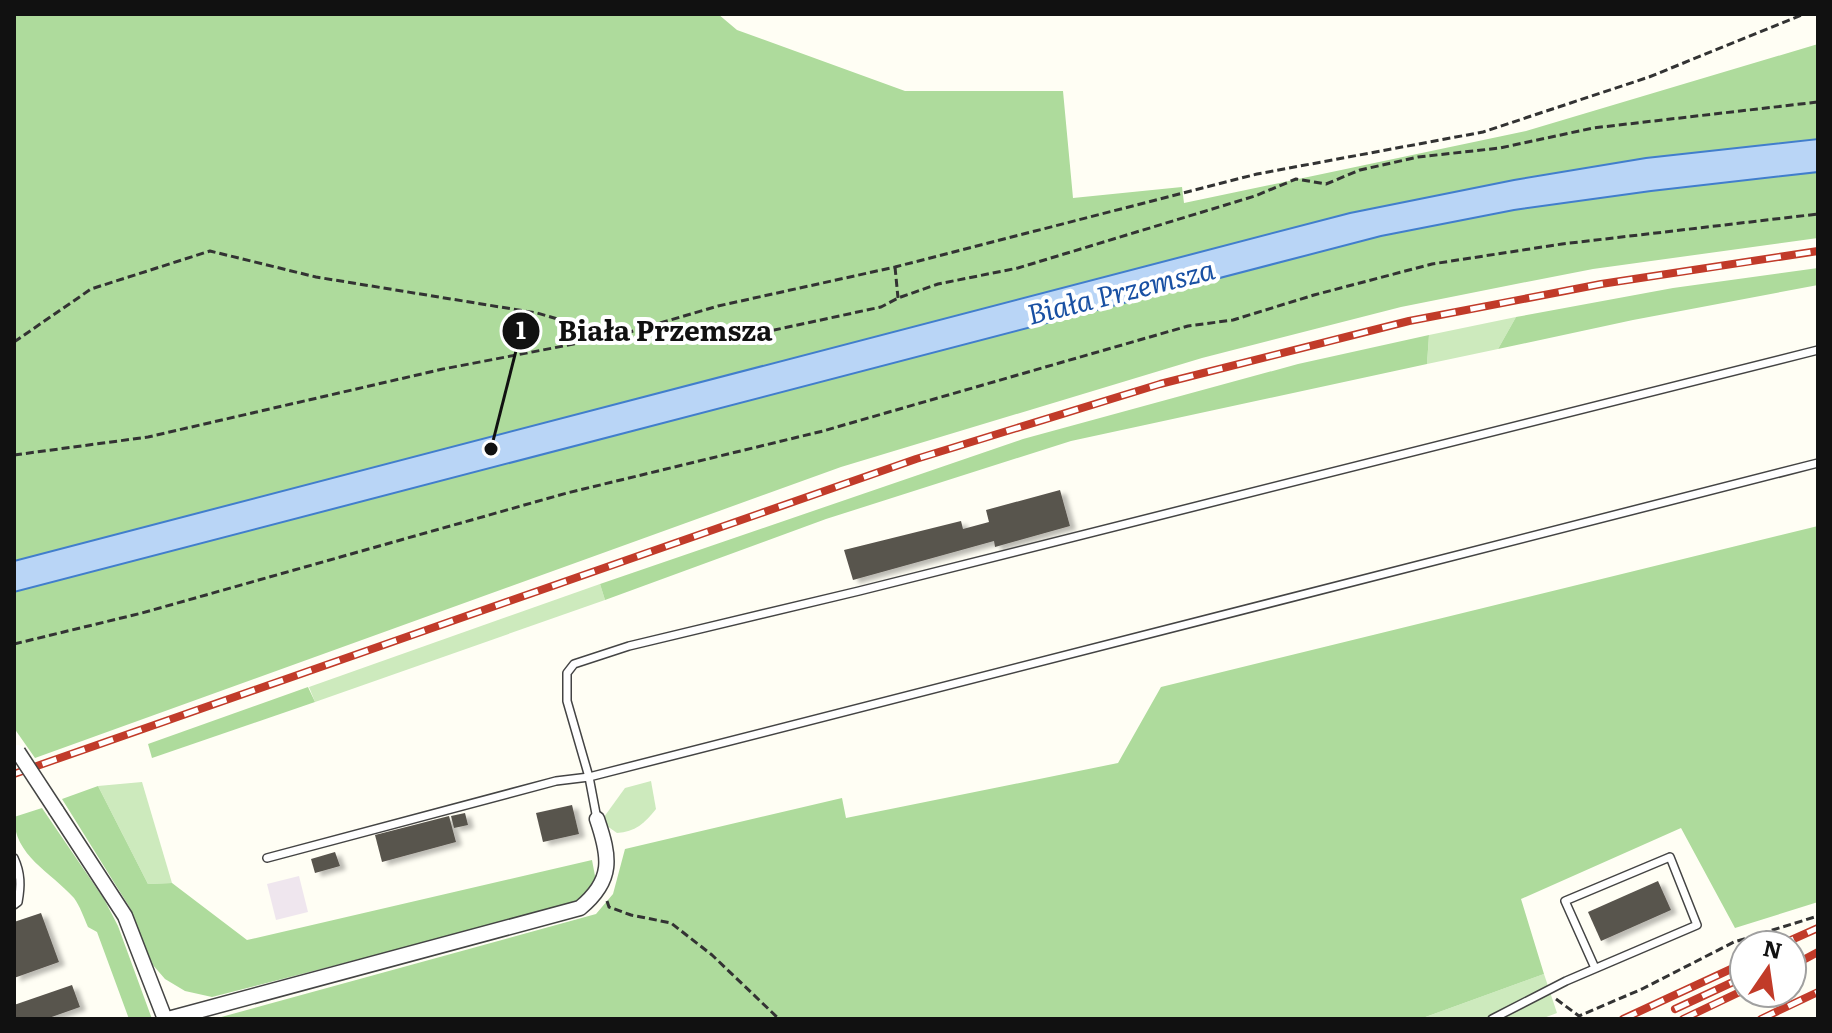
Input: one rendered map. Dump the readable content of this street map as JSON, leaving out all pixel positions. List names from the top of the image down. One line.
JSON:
{"water":["Biała Przemsza"],"places":["Biała Przemsza"],"north":"top"}
